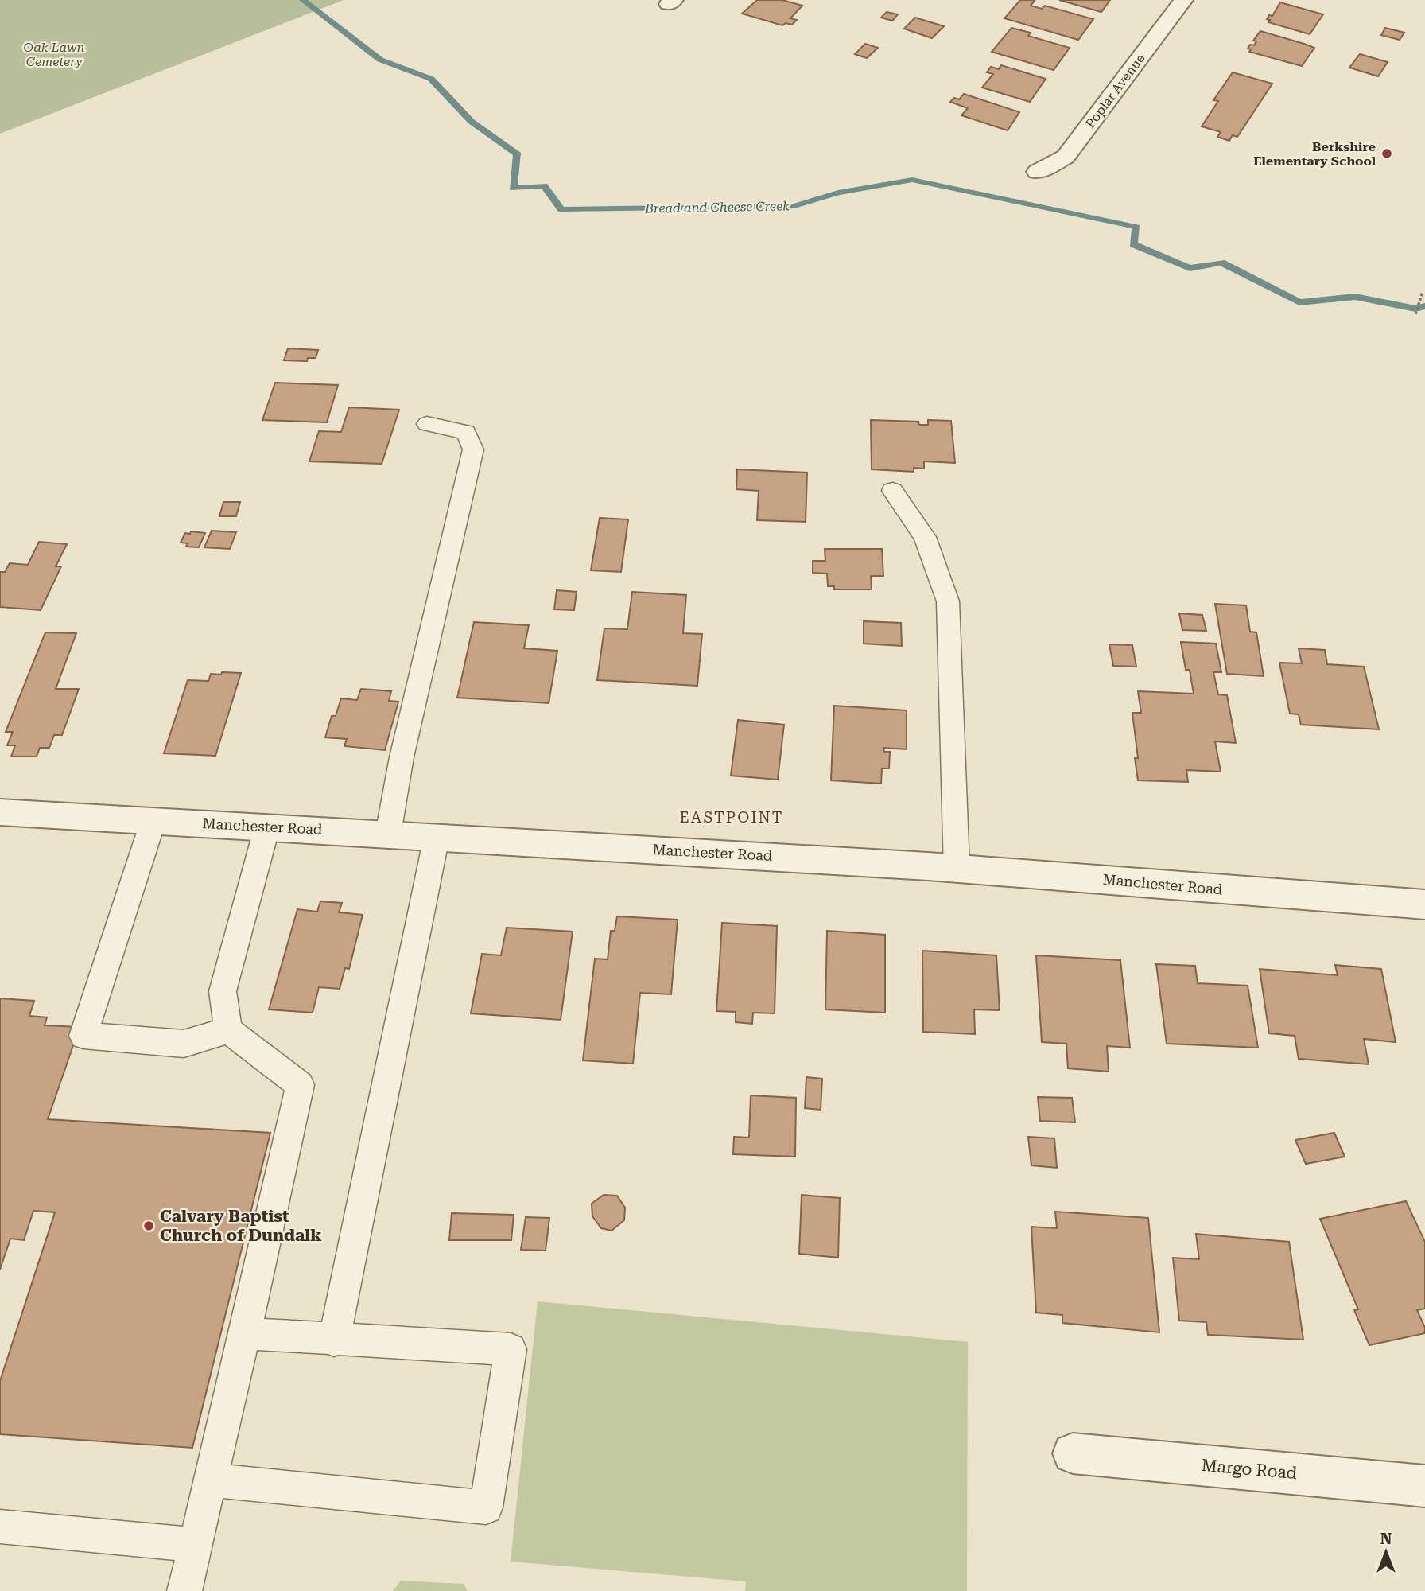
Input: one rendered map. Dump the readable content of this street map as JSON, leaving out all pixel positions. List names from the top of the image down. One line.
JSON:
{"streets":{"street":["Poplar Avenue","Manchester Road","Margo Road"]},"districts":["EASTPOINT"],"water":["Bread and Cheese Creek"],"parks":["Oak Lawn Cemetery"],"places":["Berkshire Elementary School","Calvary Baptist Church of Dundalk"],"north":"top"}
